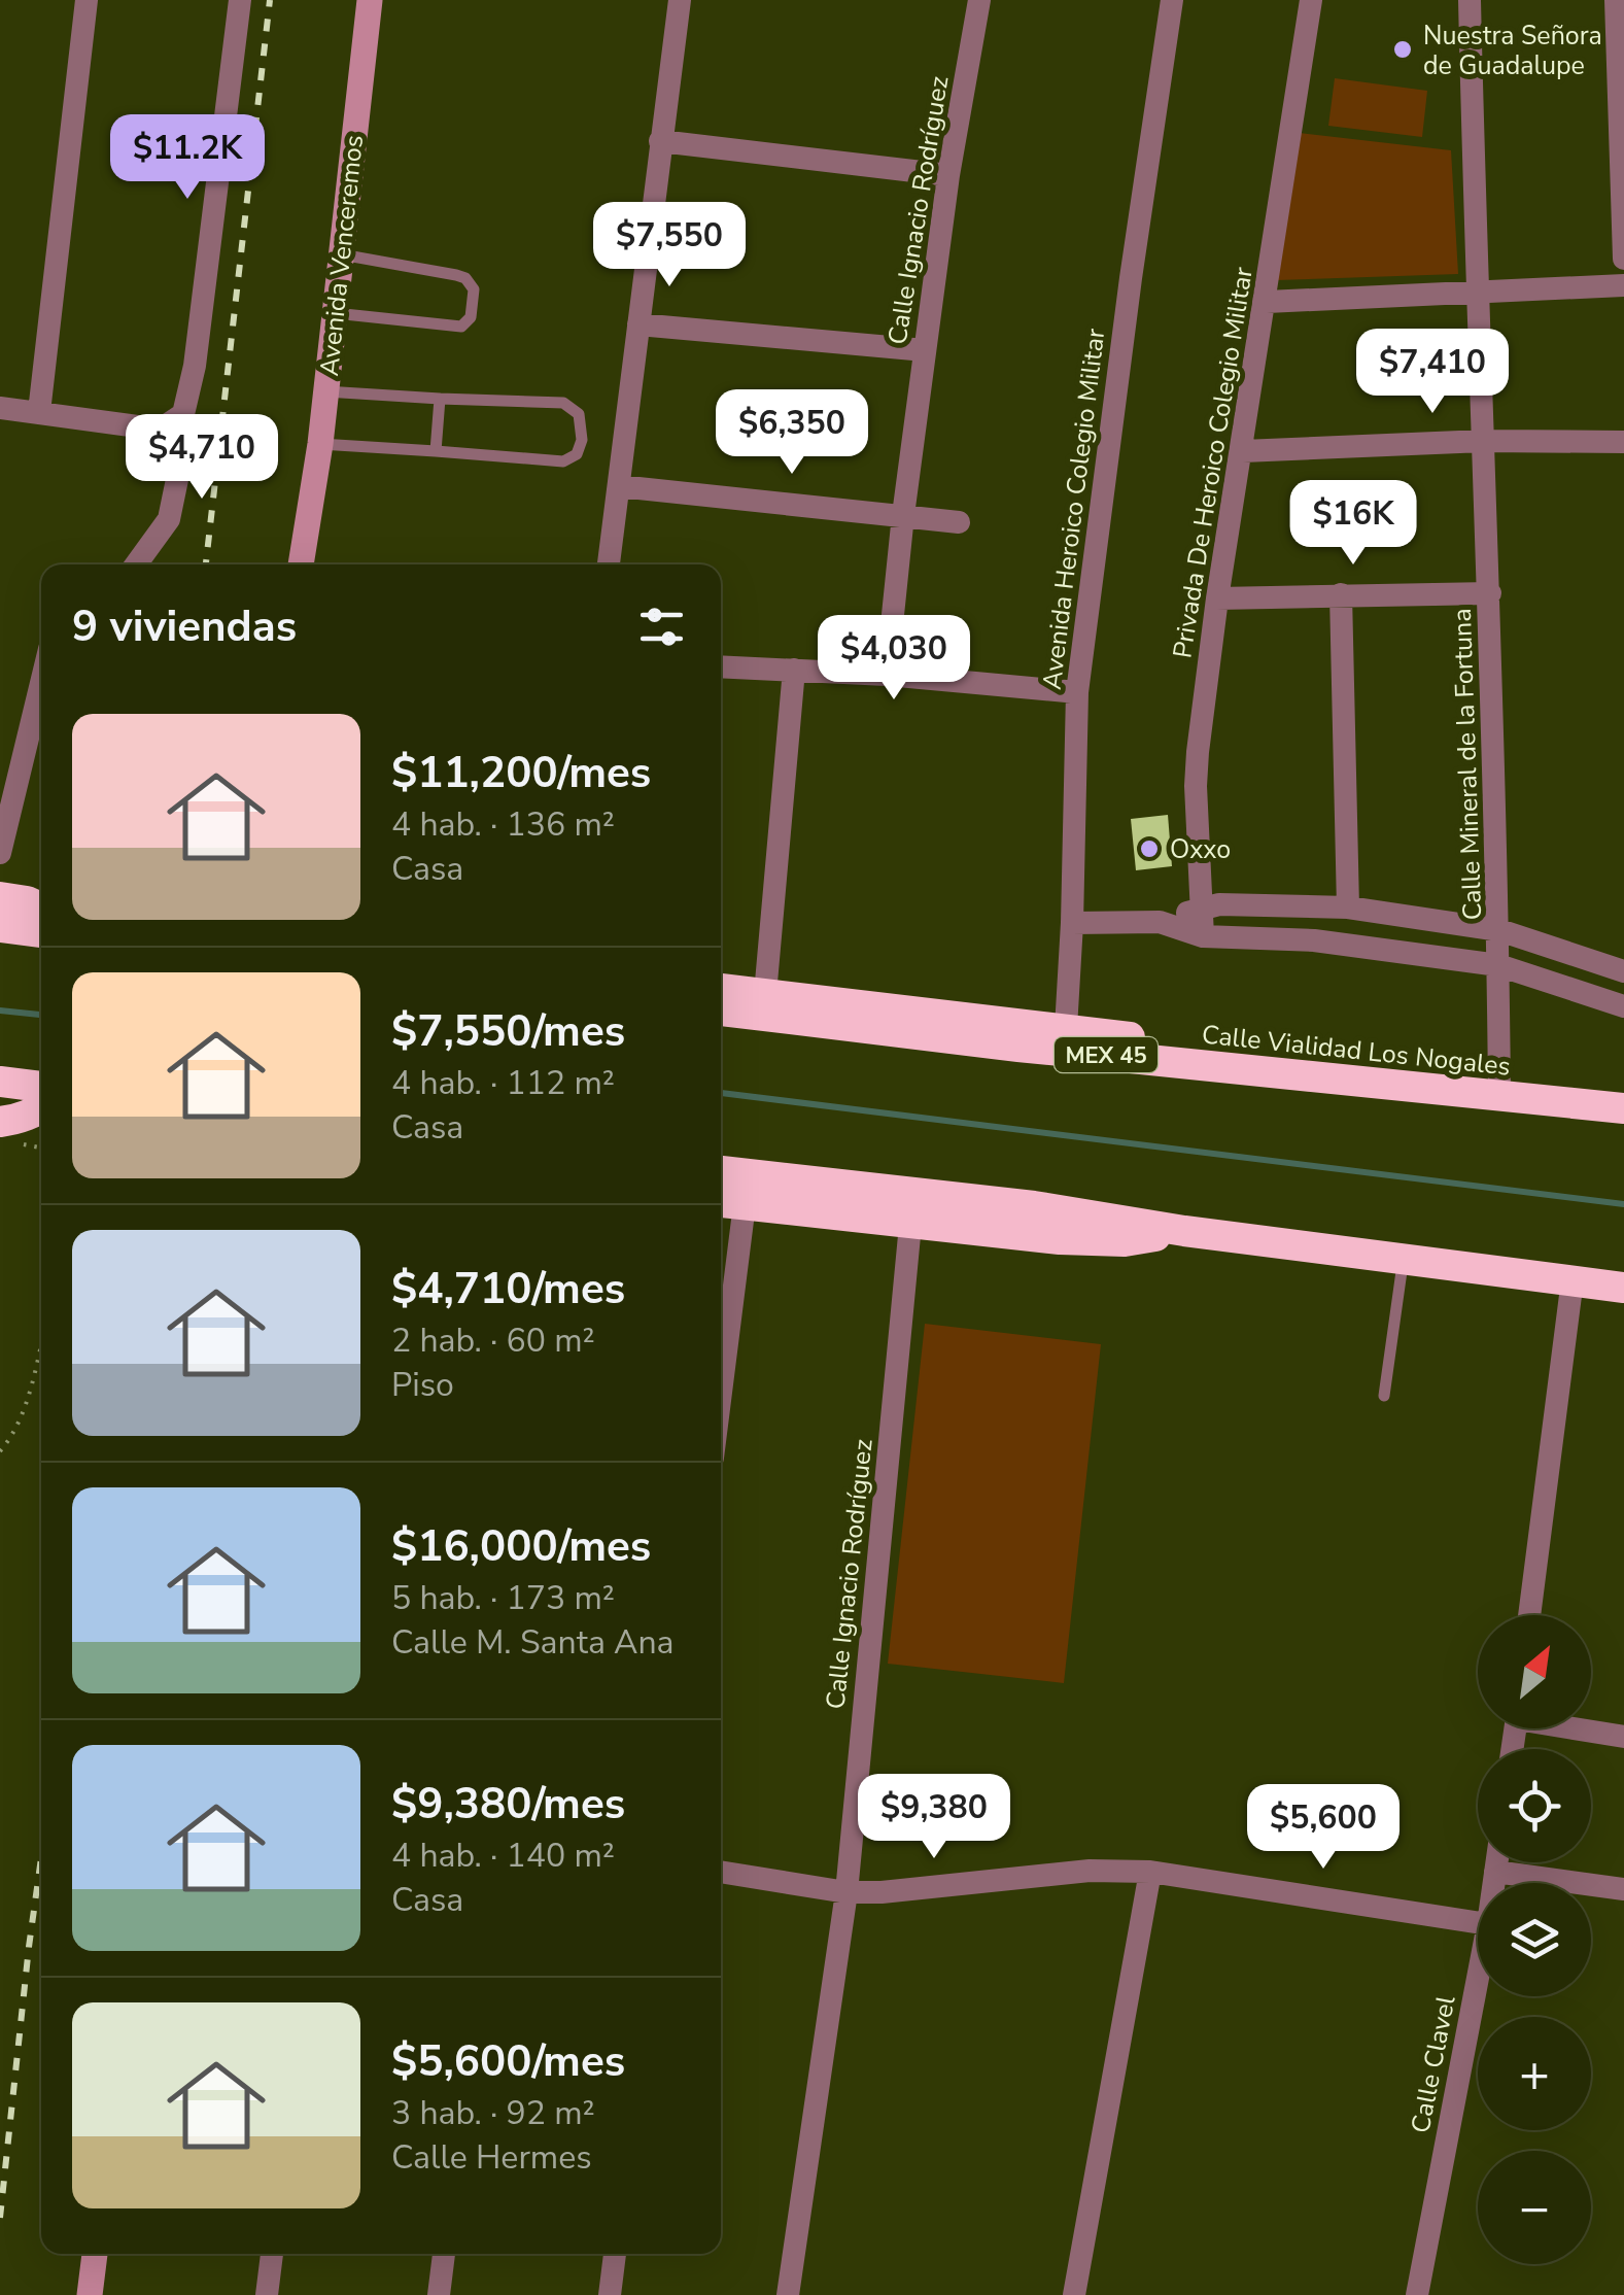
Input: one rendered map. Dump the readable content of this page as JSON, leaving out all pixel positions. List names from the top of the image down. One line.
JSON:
{"streets":{"highway":["Calle Vialidad Los Nogales","MEX 45"],"street":["Calle Ignacio Rodríguez","Avenida Venceremos","Privada De Heroico Colegio Militar","Avenida Heroico Colegio Militar","Calle Mineral de la Fortuna","Calle Clavel"]},"crossings":[["Calle Mineral de la Fortuna","Calle Vialidad Los Nogales"]],"places":["Nuestra Señora de Guadalupe","Oxxo"],"north":"top right","page":{"price":["$11.2K","$7,550","$7,410","$6,350","$4,710","$16K","$4,030","$9,380","$5,600"],"heading":"9 viviendas","list":[{"name":"$11,200/mes","note":"4 hab. · 136 m² · Casa"},{"name":"$7,550/mes","note":"4 hab. · 112 m² · Casa"},{"name":"$4,710/mes","note":"2 hab. · 60 m² · Piso"},{"name":"$16,000/mes","note":"5 hab. · 173 m² · Calle M. Santa Ana"},{"name":"$9,380/mes","note":"4 hab. · 140 m² · Casa"},{"name":"$5,600/mes","note":"3 hab. · 92 m² · Calle Hermes"}],"map_buttons":["+","−"]}}
